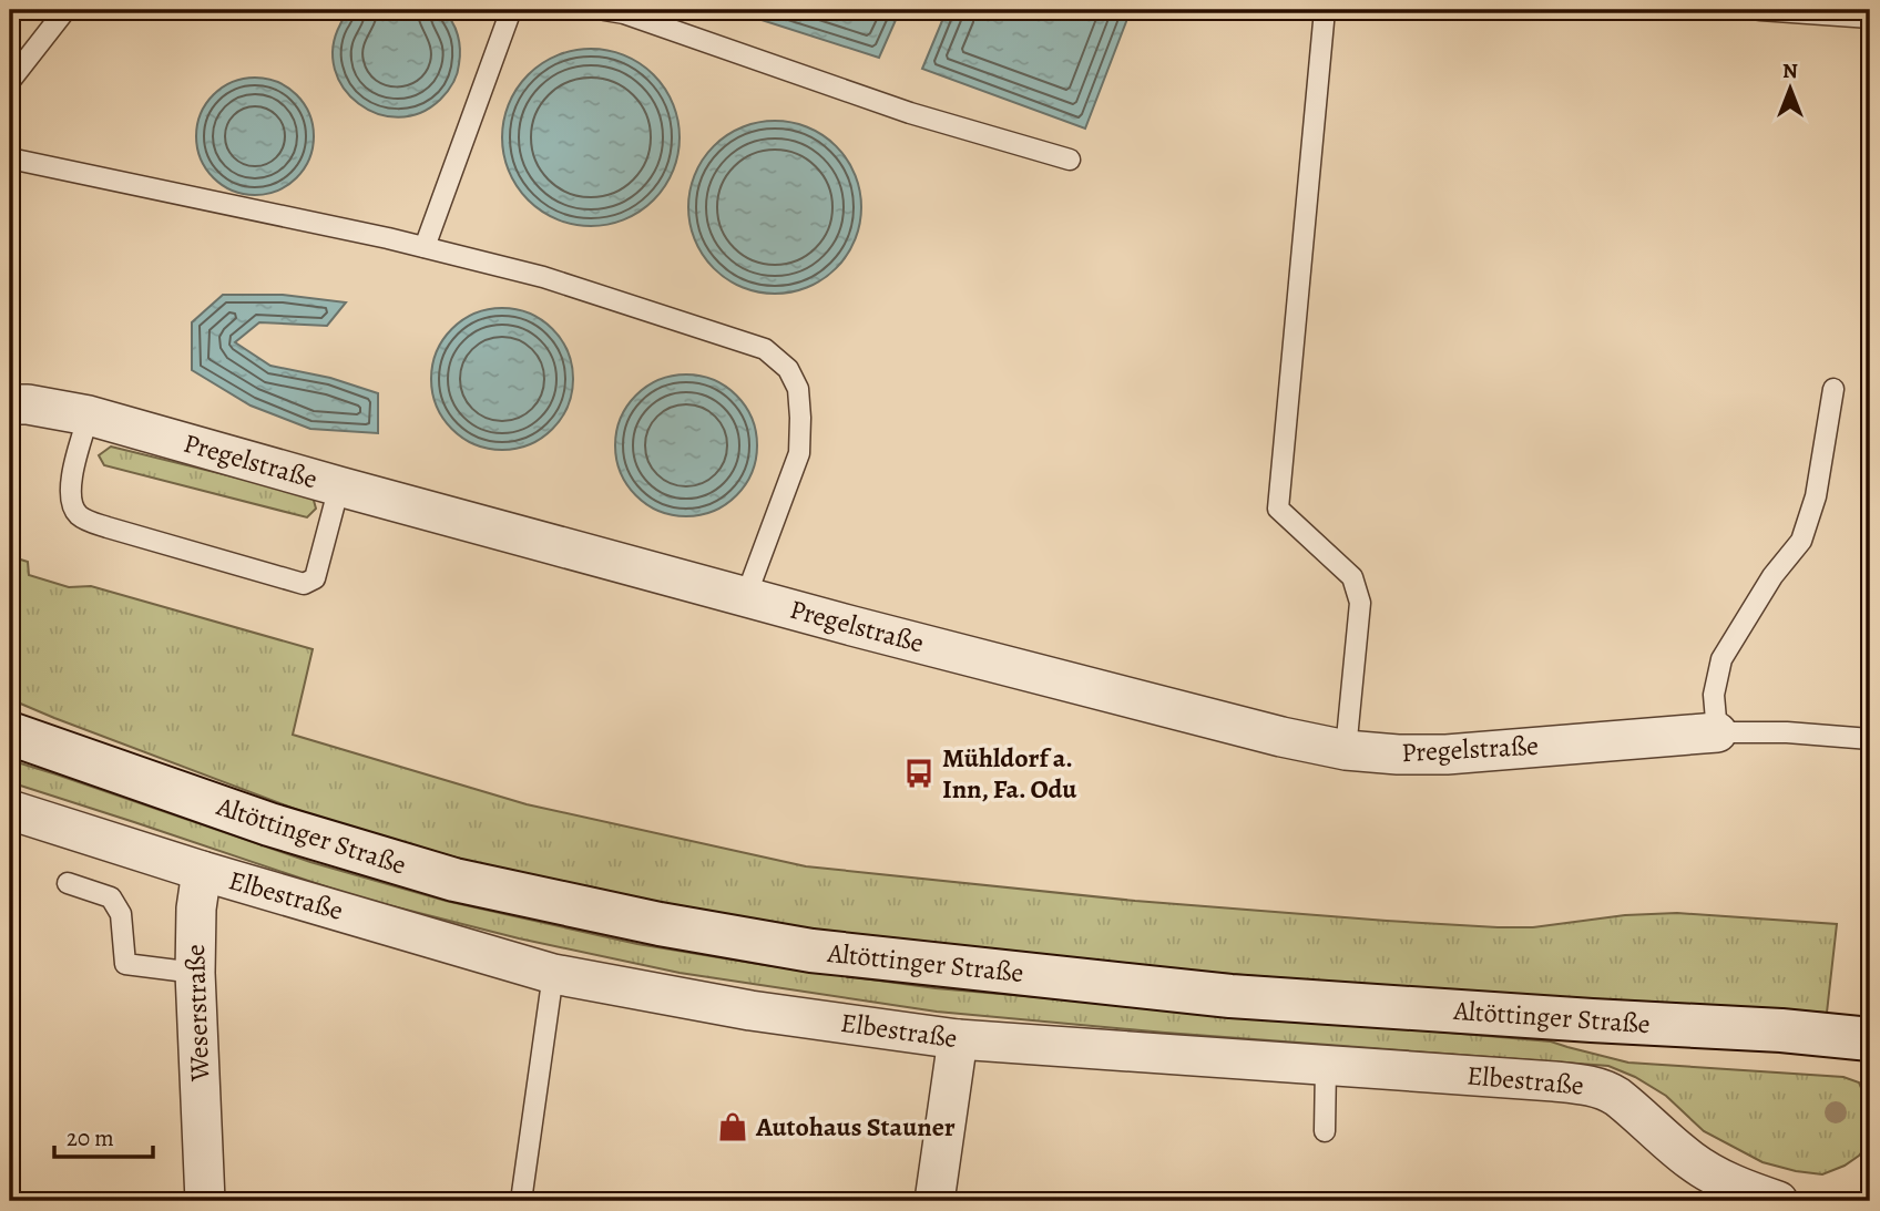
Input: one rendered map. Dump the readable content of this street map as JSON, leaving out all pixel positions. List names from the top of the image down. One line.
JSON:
{"streets":{"main road":["Altöttinger Straße"],"street":["Pregelstraße","Elbestraße","Weserstraße"]},"crossings":[["Elbestraße","Weserstraße"]],"places":{"bus stop":["Mühldorf a. Inn, Fa. Odu"],"shop":["Autohaus Stauner"]},"scale_bar":"20 m","north":"top"}
